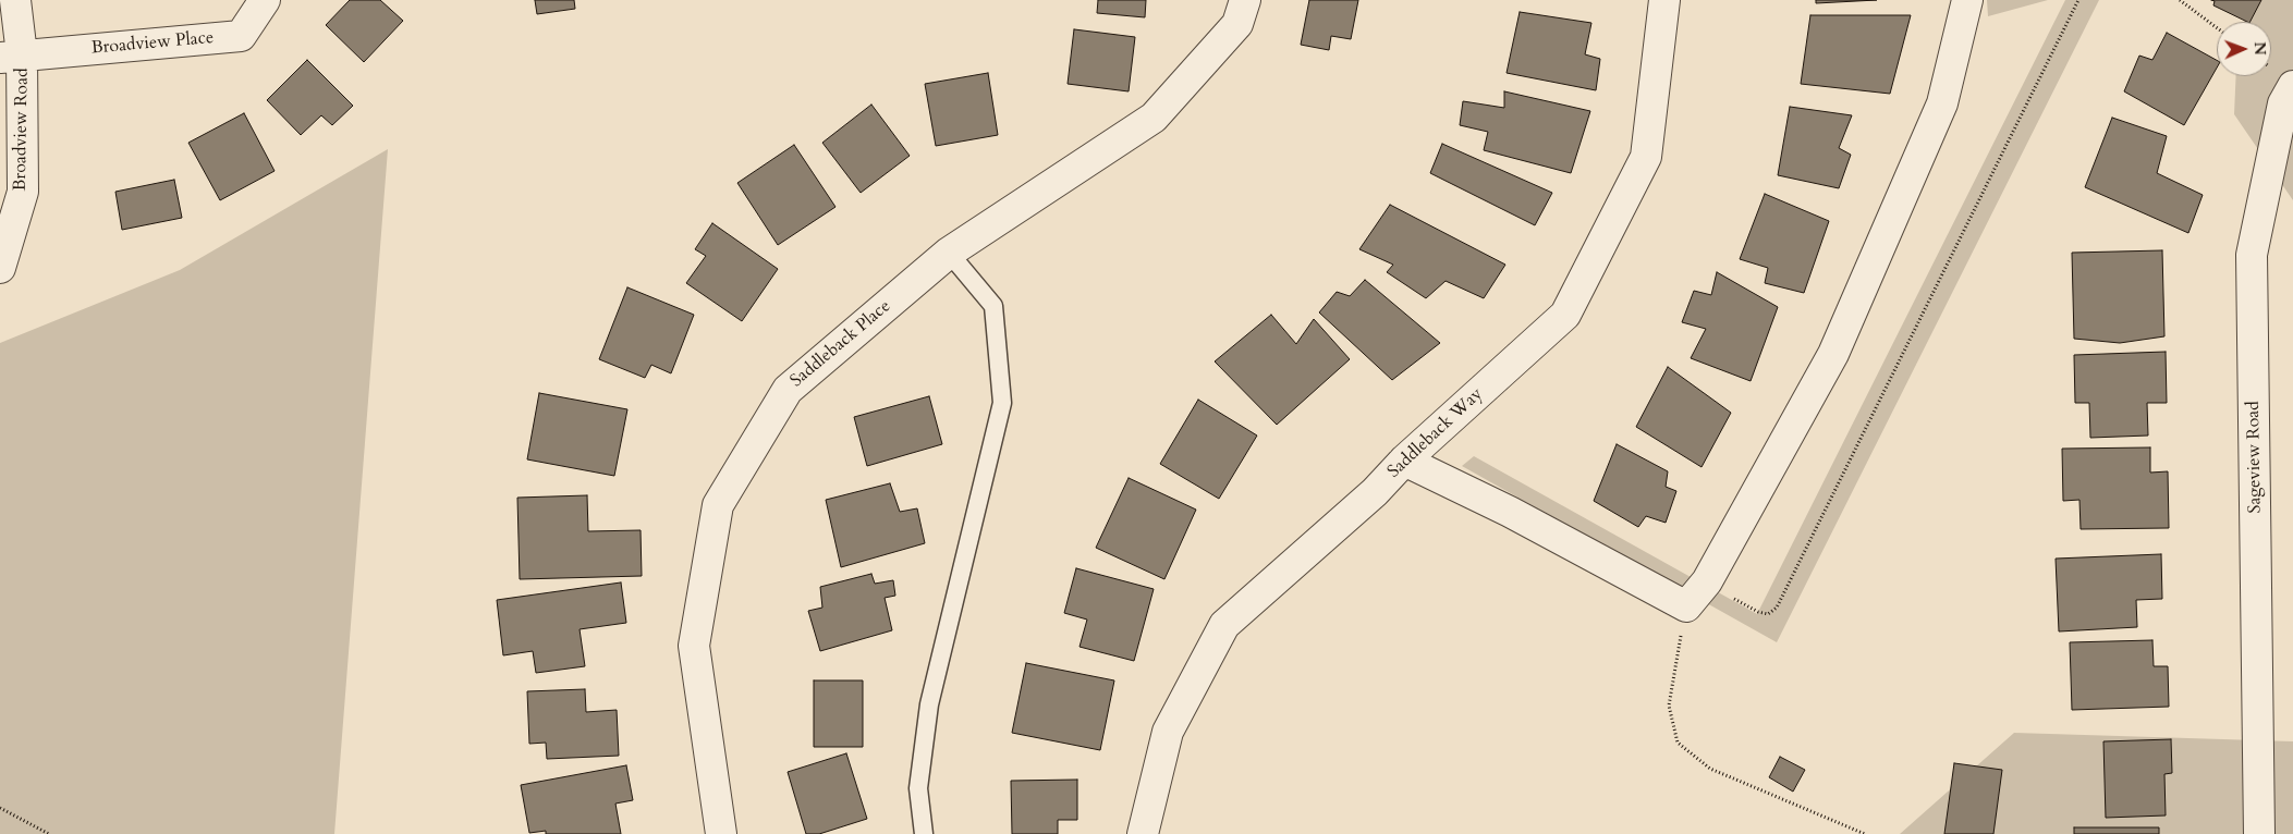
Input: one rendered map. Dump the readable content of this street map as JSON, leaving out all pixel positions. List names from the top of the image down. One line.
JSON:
{"streets":{"street":["Broadview Place","Broadview Road","Saddleback Place","Saddleback Way","Sageview Road"]},"crossings":[["Broadview Place","Broadview Road"]],"north":"right"}
